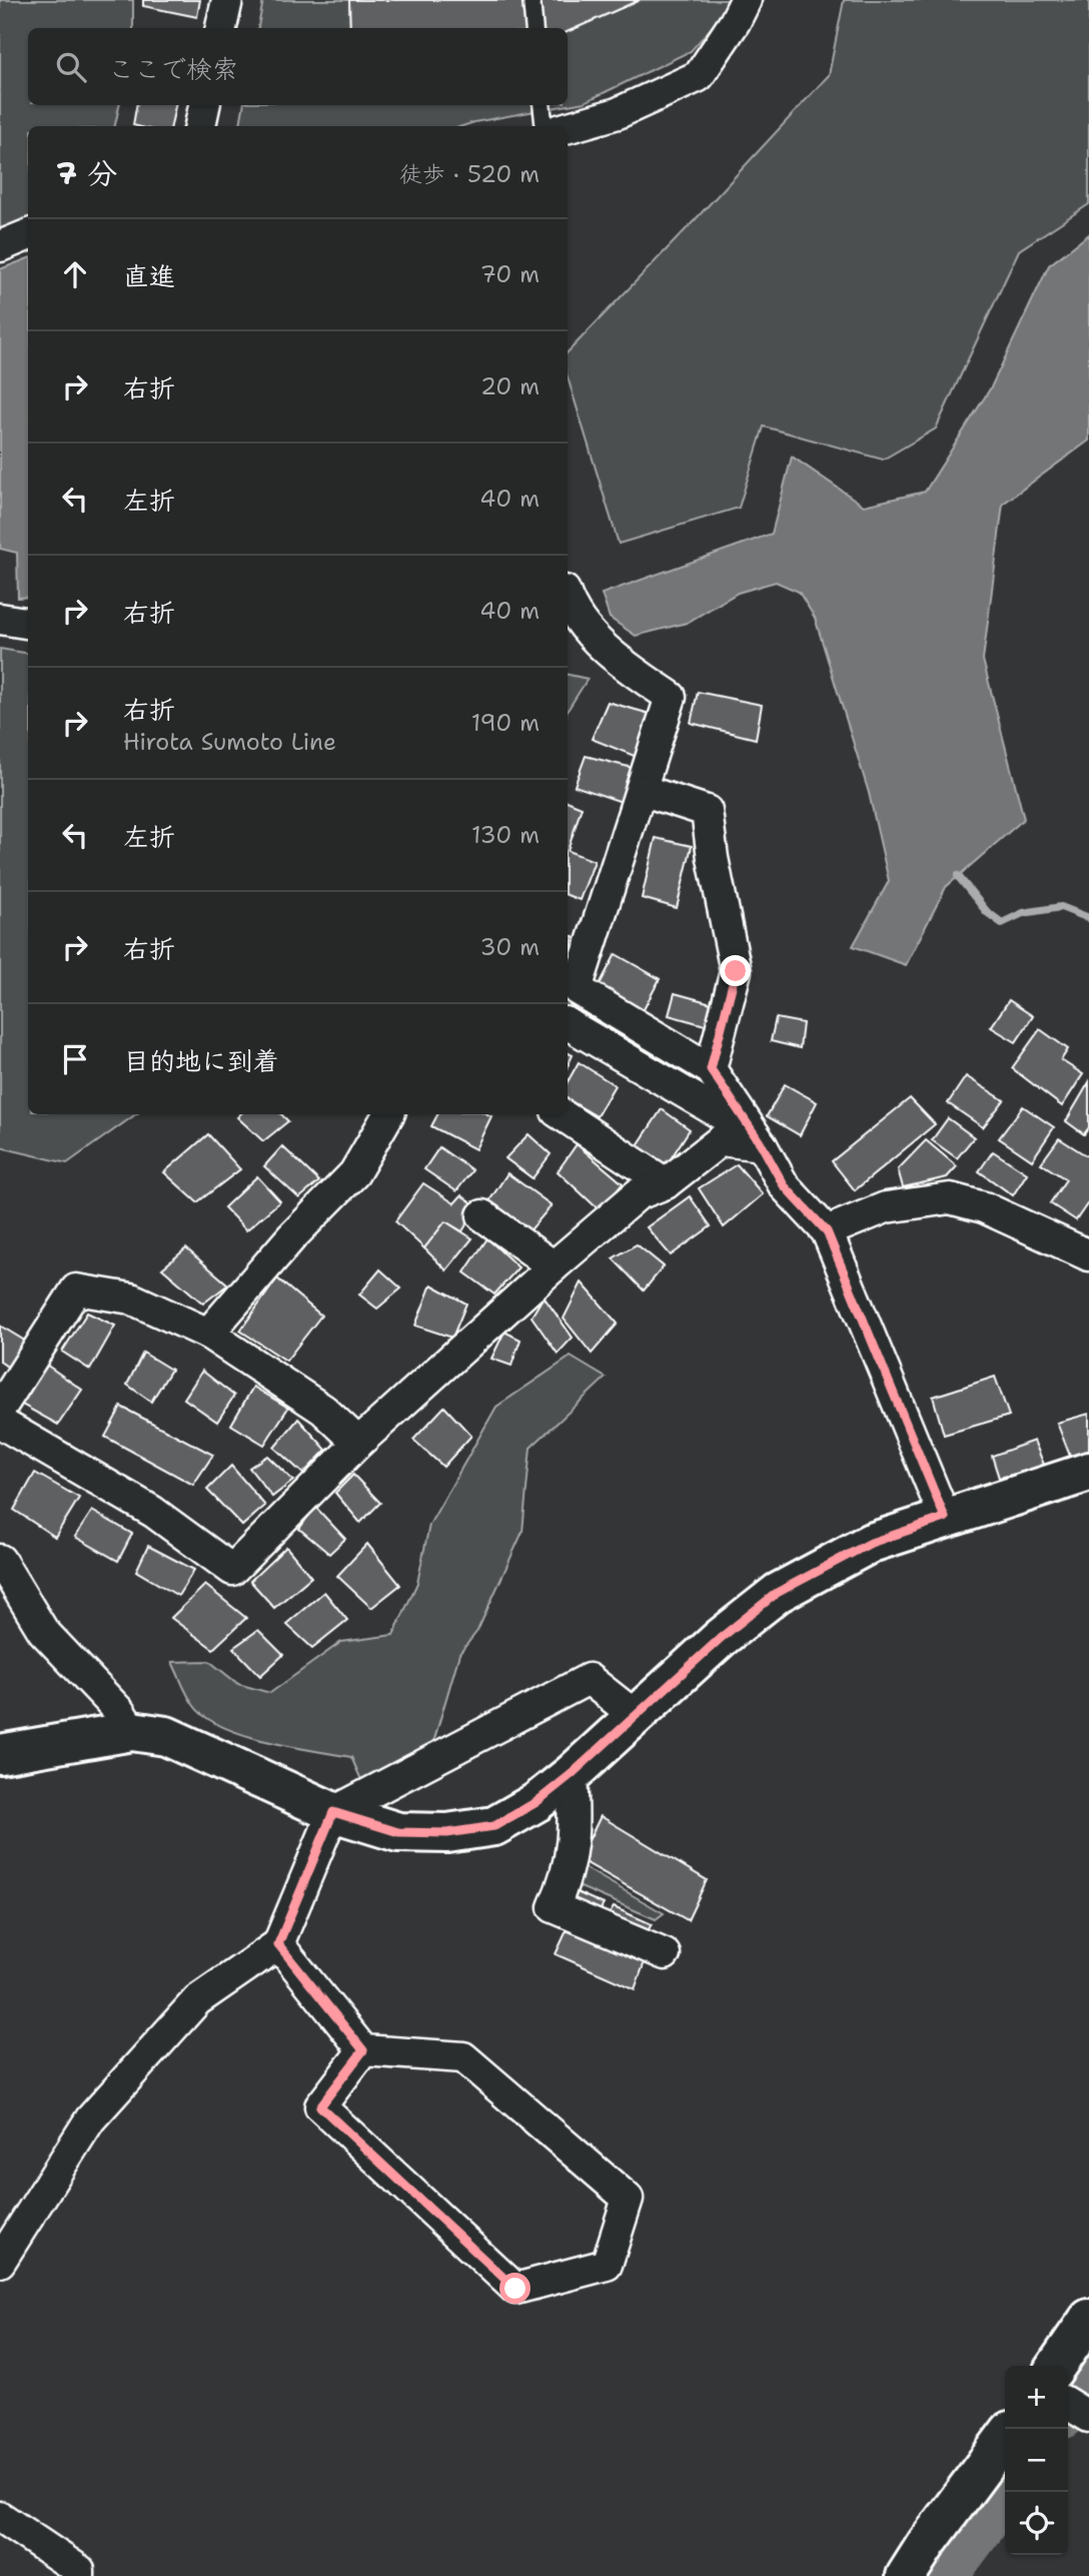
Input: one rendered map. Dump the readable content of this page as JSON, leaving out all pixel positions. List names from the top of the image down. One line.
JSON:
{"page":{"search":"ここで検索","heading":["7 分","徒歩 · 520 m"],"list":[["直進","70 m"],["右折","20 m"],["左折","40 m"],["右折","40 m"],["右折","Hirota Sumoto Line","190 m"],["左折","130 m"],["右折","30 m"],"目的地に到着"],"map_buttons":["+","−"]}}
